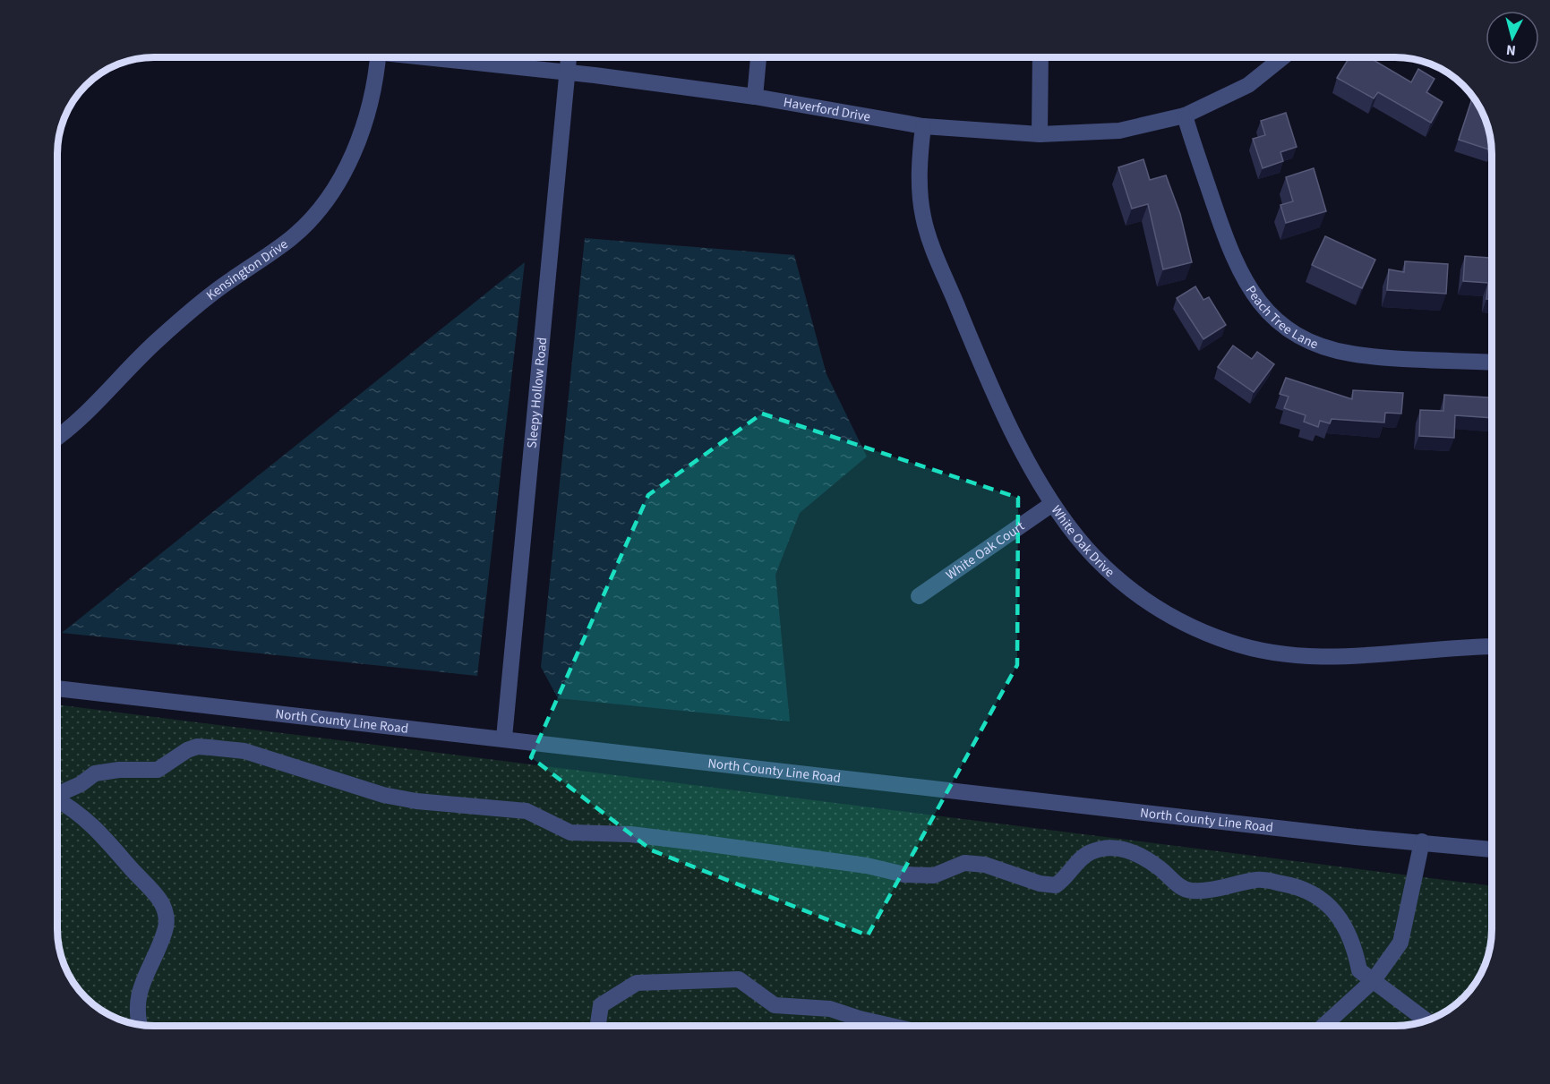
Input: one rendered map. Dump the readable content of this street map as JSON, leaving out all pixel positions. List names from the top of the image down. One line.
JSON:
{"streets":{"street":["Haverford Drive","Kensington Drive","Peach Tree Lane","Sleepy Hollow Road","White Oak Drive","White Oak Court","North County Line Road"]},"crossings":[["Haverford Drive","Peach Tree Lane"],["Haverford Drive","Sleepy Hollow Road"],["Haverford Drive","White Oak Drive"],["Sleepy Hollow Road","North County Line Road"],["White Oak Drive","White Oak Court"]],"north":"bottom"}
